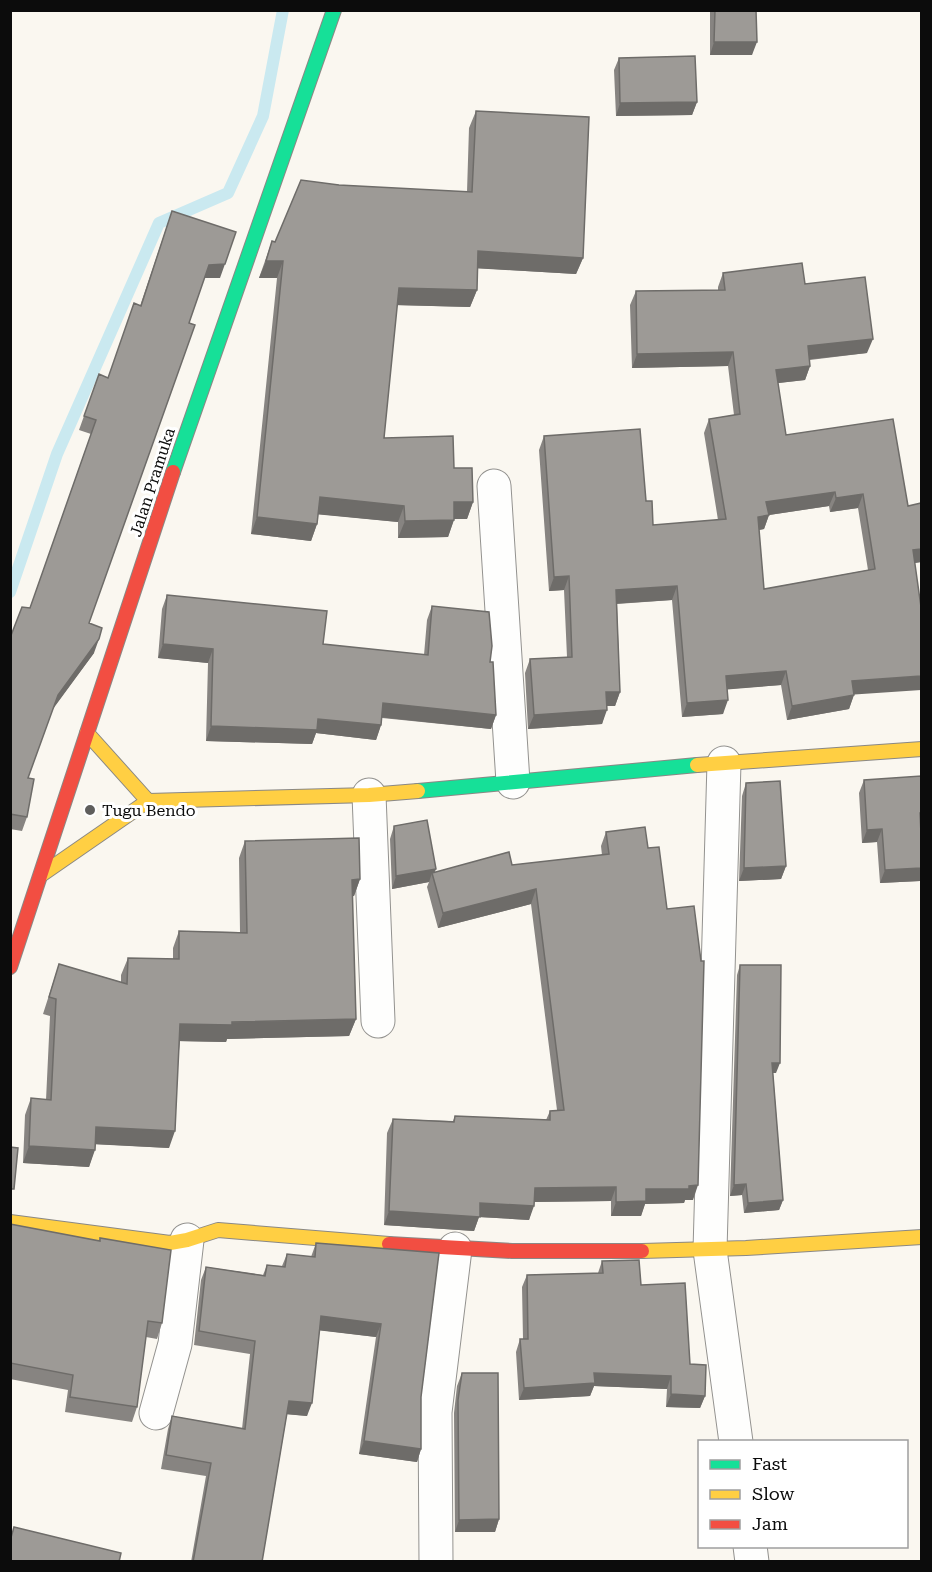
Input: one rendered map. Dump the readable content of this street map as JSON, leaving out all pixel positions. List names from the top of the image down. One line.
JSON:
{"streets":{"main road":["Jalan Pramuka"]},"places":["Tugu Bendo"],"legend":["Fast","Slow","Jam"]}
